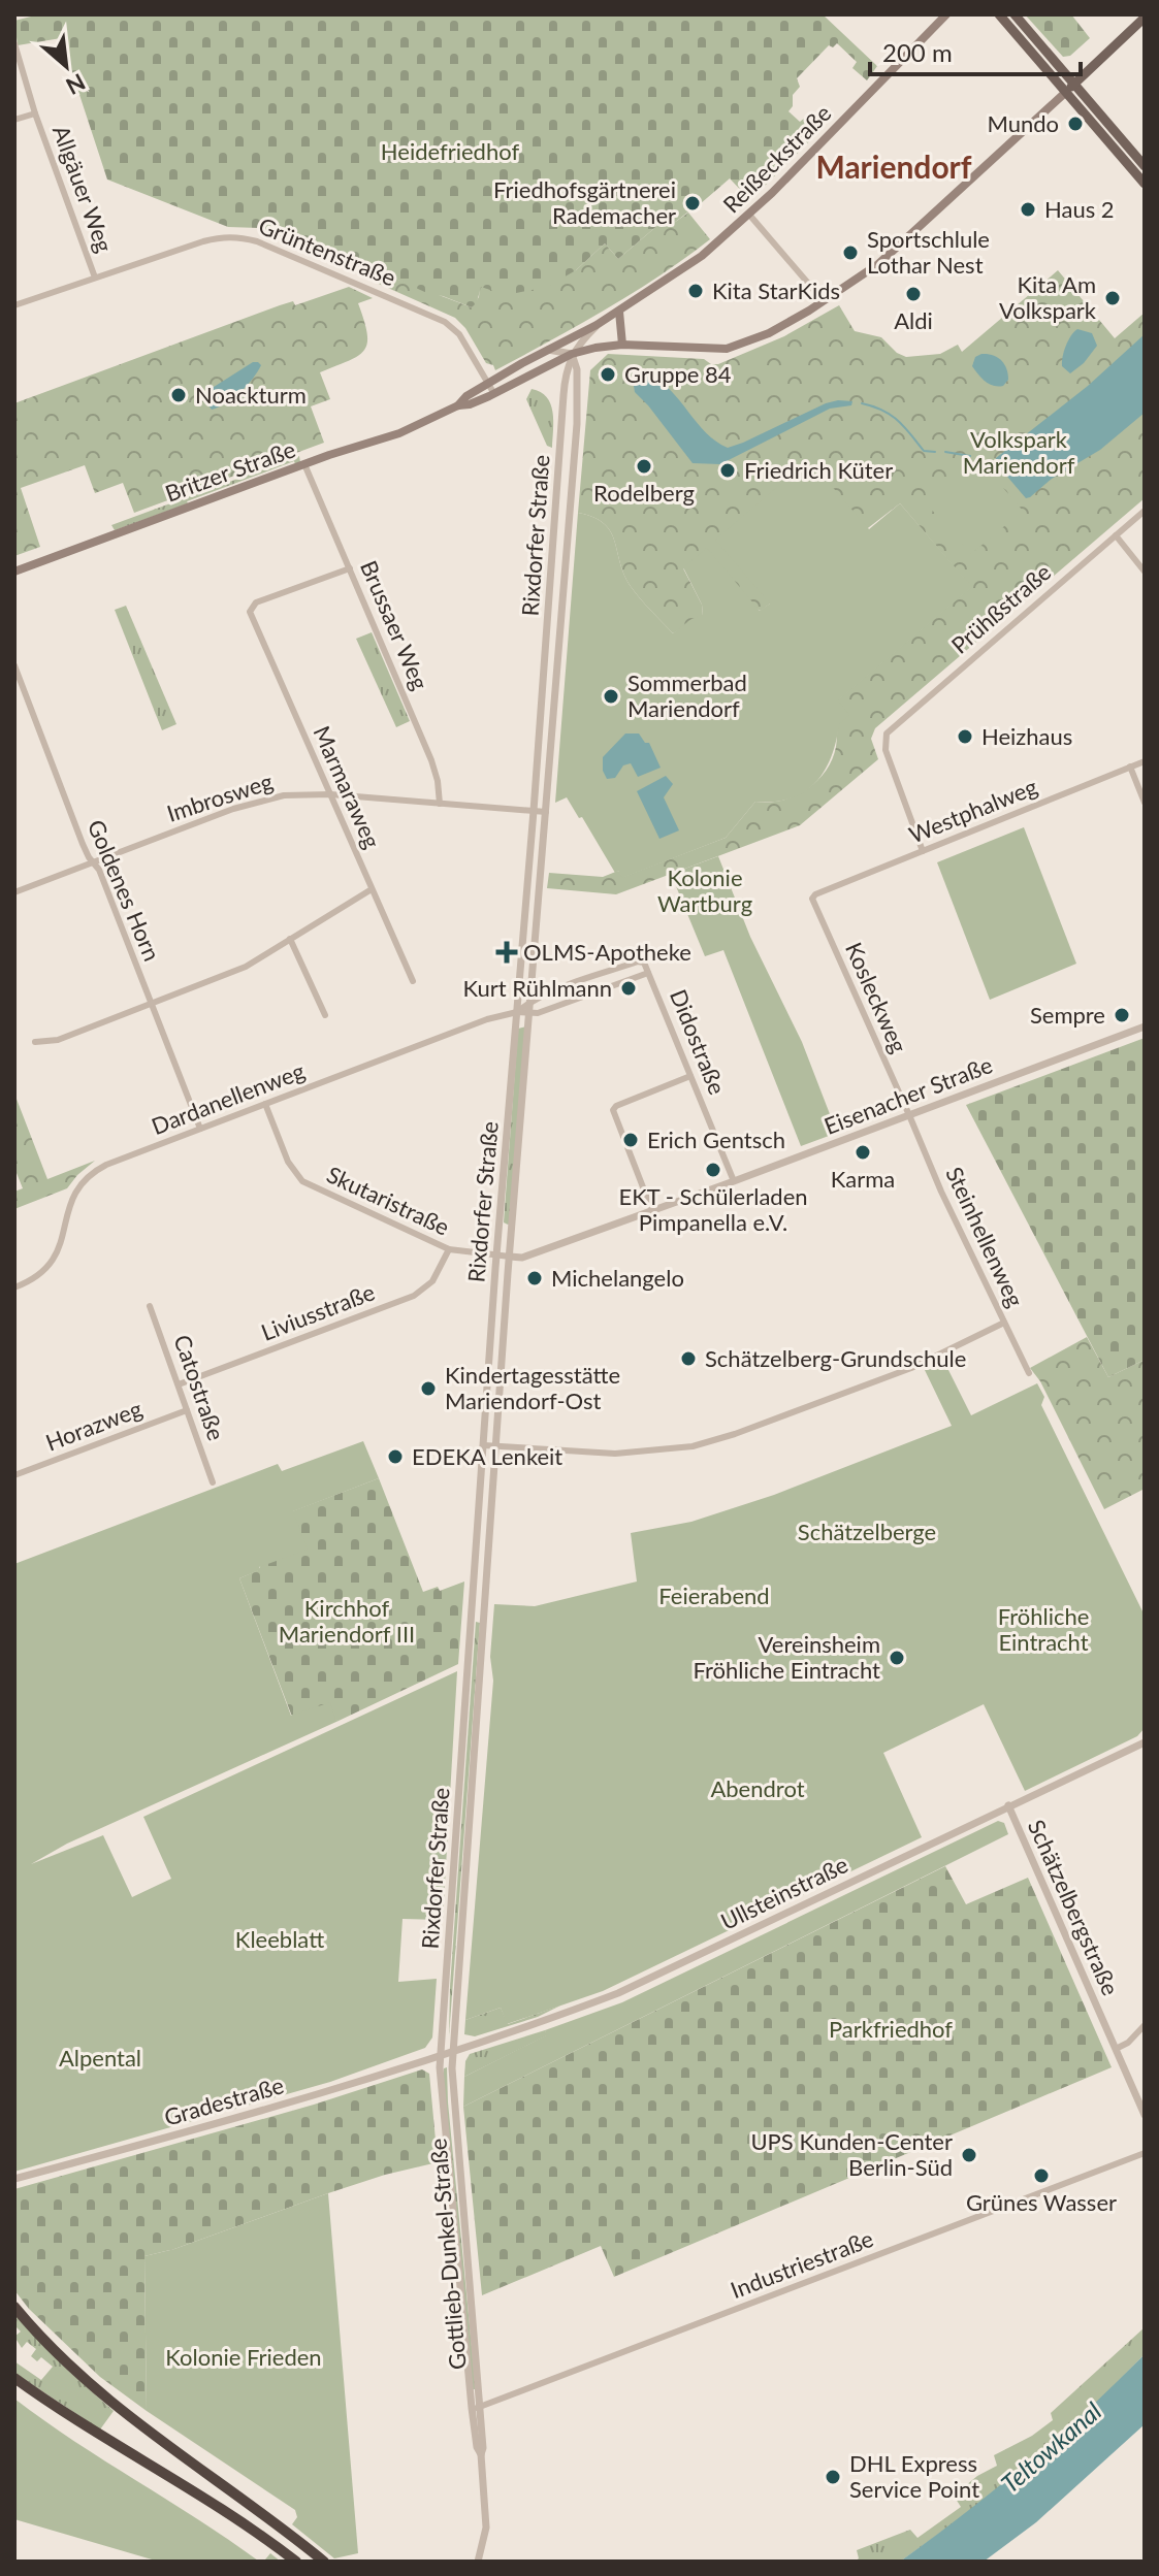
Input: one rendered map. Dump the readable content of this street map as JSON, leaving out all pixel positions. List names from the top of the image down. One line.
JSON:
{"streets":{"main road":["Reißeckstraße","Britzer Straße"],"street":["Allgäuer Weg","Grüntenstraße","Rixdorfer Straße","Prühßstraße","Brussaer Weg","Marmaraweg","Imbrosweg","Westphalweg","Goldenes Horn","Kosleckweg","Didostraße","Eisenacher Straße","Dardanellenweg","Skutaristraße","Steinhellenweg","Liviusstraße","Catostraße","Horazweg","Ullsteinstraße","Schätzelbergstraße","Gradestraße","Gottlieb-Dunkel-Straße","Industriestraße"]},"crossings":[["Reißeckstraße","Britzer Straße"],["Allgäuer Weg","Grüntenstraße"],["Grüntenstraße","Britzer Straße"],["Britzer Straße","Rixdorfer Straße"],["Britzer Straße","Brussaer Weg"],["Rixdorfer Straße","Imbrosweg"],["Rixdorfer Straße","Didostraße"],["Rixdorfer Straße","Eisenacher Straße"],["Rixdorfer Straße","Dardanellenweg"],["Rixdorfer Straße","Skutaristraße"],["Rixdorfer Straße","Ullsteinstraße"],["Rixdorfer Straße","Gradestraße"],["Rixdorfer Straße","Gottlieb-Dunkel-Straße"],["Prühßstraße","Westphalweg"],["Brussaer Weg","Marmaraweg"],["Brussaer Weg","Imbrosweg"],["Marmaraweg","Imbrosweg"],["Imbrosweg","Goldenes Horn"],["Westphalweg","Kosleckweg"],["Goldenes Horn","Dardanellenweg"],["Kosleckweg","Eisenacher Straße"],["Kosleckweg","Steinhellenweg"],["Didostraße","Eisenacher Straße"],["Eisenacher Straße","Skutaristraße"],["Eisenacher Straße","Steinhellenweg"],["Dardanellenweg","Skutaristraße"],["Skutaristraße","Liviusstraße"],["Liviusstraße","Catostraße"],["Catostraße","Horazweg"],["Ullsteinstraße","Schätzelbergstraße"],["Ullsteinstraße","Gradestraße"],["Ullsteinstraße","Gottlieb-Dunkel-Straße"],["Gradestraße","Gottlieb-Dunkel-Straße"],["Gottlieb-Dunkel-Straße","Industriestraße"]],"districts":["Mariendorf"],"water":["Teltowkanal"],"parks":["Heidefriedhof","Volkspark Mariendorf","Kolonie Wartburg","Schätzelberge","Feierabend","Kirchhof Mariendorf III","Fröhliche Eintracht","Abendrot","Kleeblatt","Parkfriedhof","Alpental","Kolonie Frieden"],"places":{"other":["Mundo","Friedhofsgärtnerei Rademacher","Haus 2","Sportschlule Lothar Nest","Kita StarKids","Aldi","Kita Am Volkspark","Gruppe 84","Noackturm","Rodelberg","Friedrich Küter","Sommerbad Mariendorf","Heizhaus","Kurt Rühlmann","Sempre","Erich Gentsch","Karma","EKT - Schülerladen Pimpanella e.V.","Michelangelo","Schätzelberg-Grundschule","Kindertagesstätte Mariendorf-Ost","EDEKA Lenkeit","Vereinsheim Fröhliche Eintracht","UPS Kunden-Center Berlin-Süd","Grünes Wasser","DHL Express Service Point"],"health":["OLMS-Apotheke"]},"scale_bar":"200 m","north":"bottom right"}
